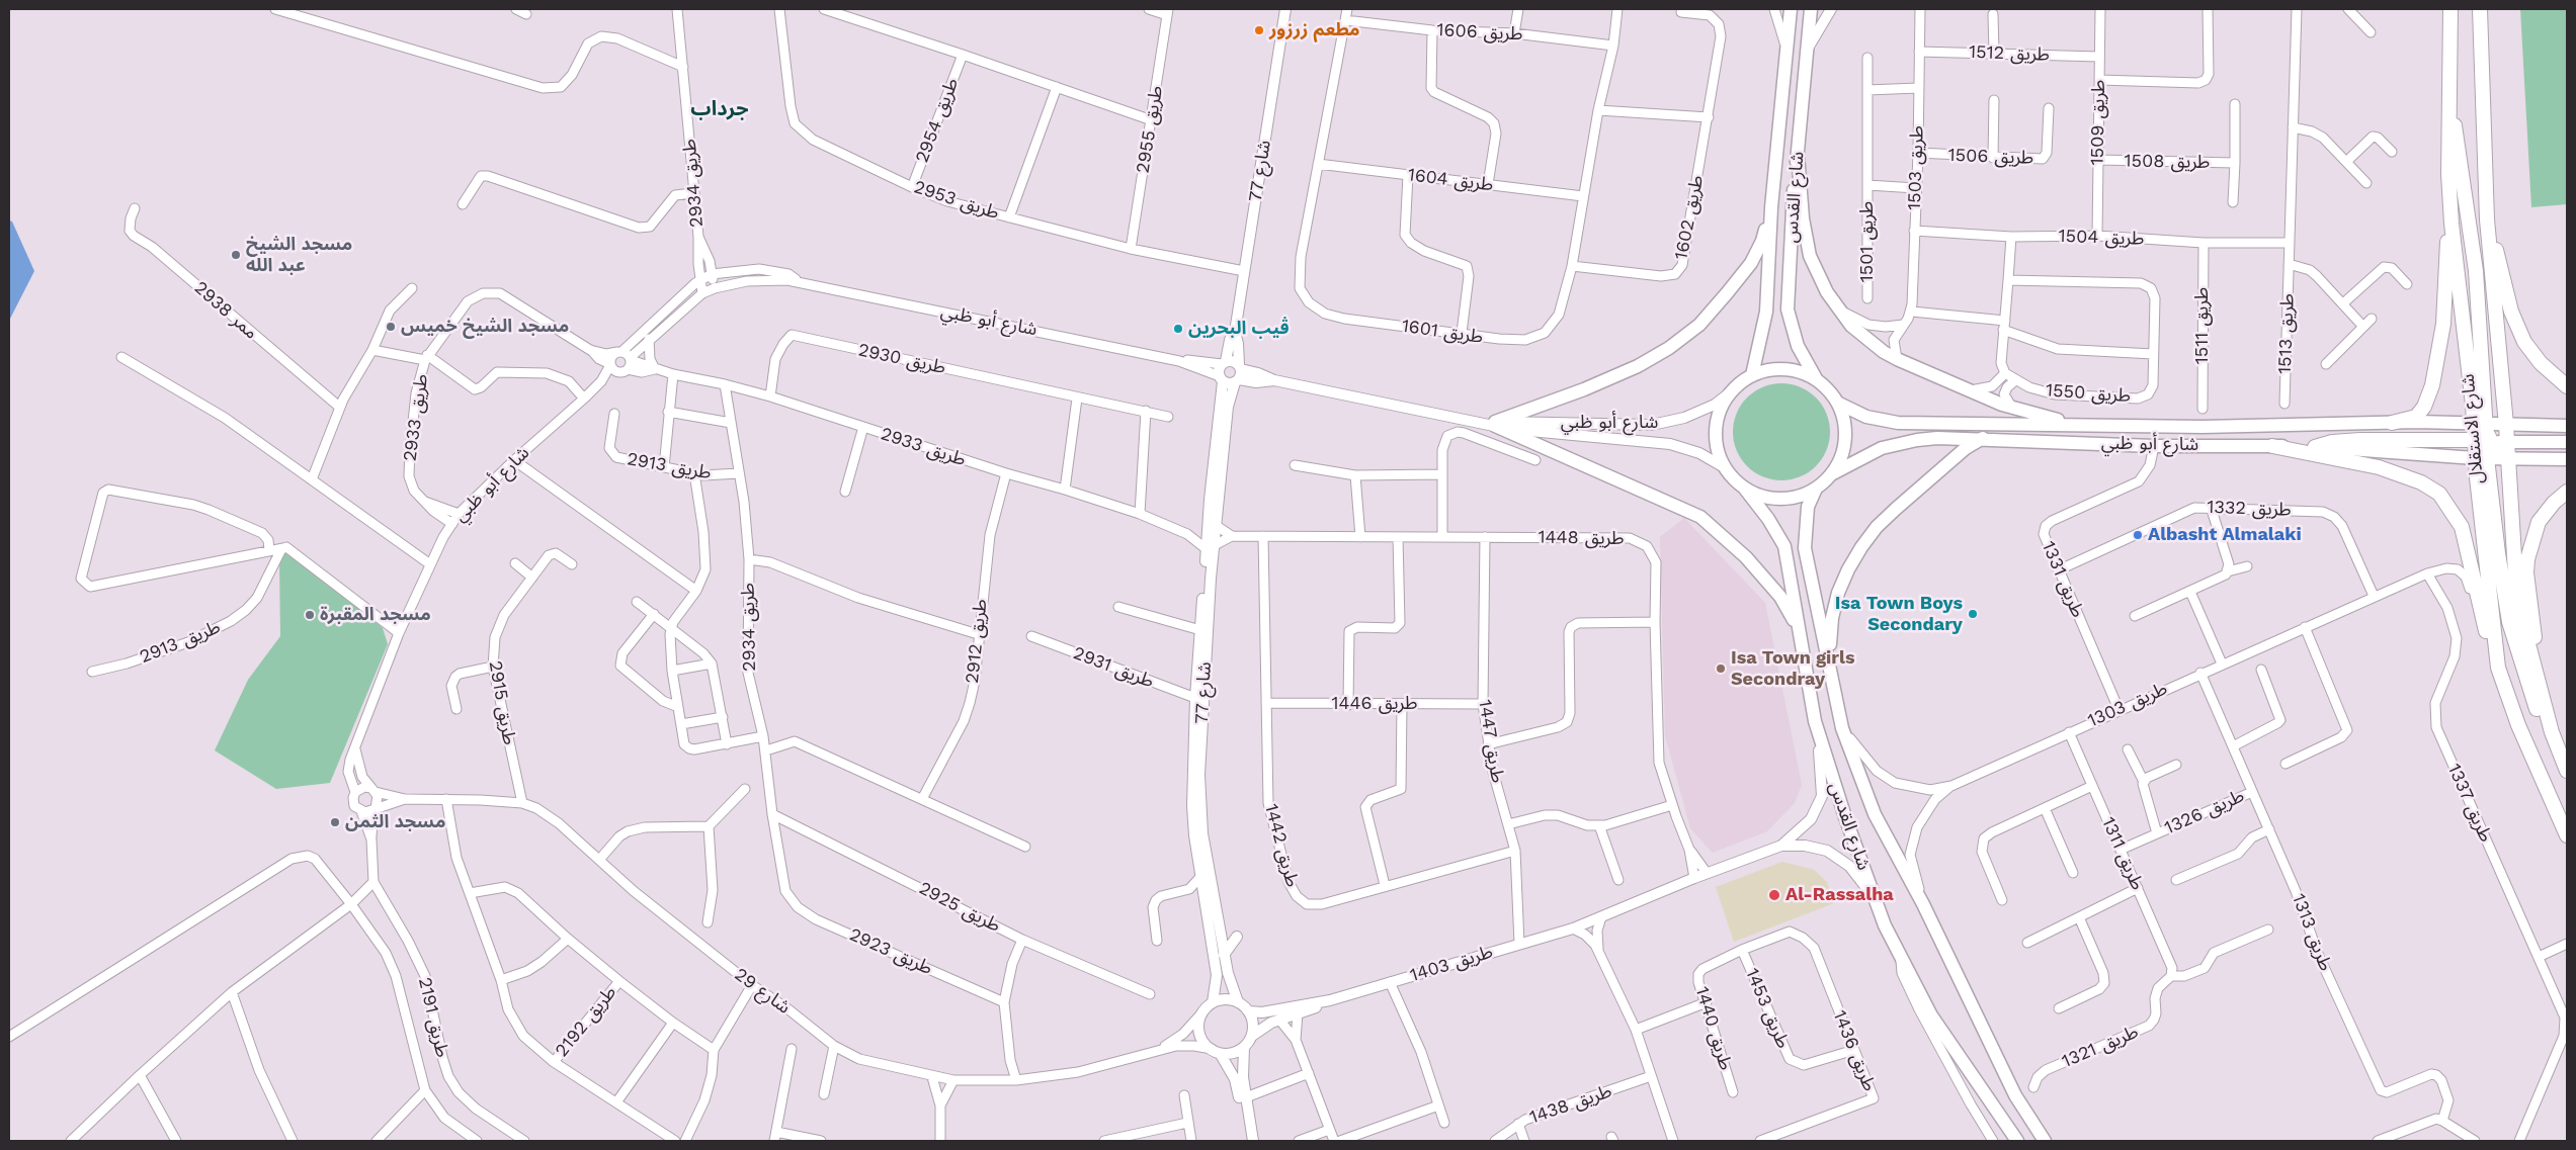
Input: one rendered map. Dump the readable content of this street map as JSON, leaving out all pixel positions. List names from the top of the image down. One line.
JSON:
{"streets":{"main road":["شارع القدس","شارع أبو ظبي","شارع الاستقلال"],"street":["طريق 1606","طريق 1512","طريق 2954","طريق 1509","طريق 2955","طريق 1506","طريق 1508","طريق 1503","شارع 77","طريق 1604","طريق 2934","طريق 2953","طريق 1602","طريق 1504","طريق 1501","ممر 2938","طريق 1511","طريق 1601","طريق 1513","طريق 2930","طريق 1550","طريق 2933","طريق 2913","طريق 1332","طريق 1448","طريق 1331","طريق 2912","طريق 2931","طريق 2915","طريق 1446","طريق 1303","طريق 1447","طريق 1337","طريق 1326","طريق 1442","طريق 1311","طريق 2925","طريق 1313","طريق 2923","طريق 1403","شارع 29","طريق 1453","طريق 2191","طريق 2192","طريق 1440","طريق 1321","طريق 1436","طريق 1438"]},"crossings":[["طريق 1606","طريق 1601"],["طريق 1512","طريق 1509"],["طريق 1512","طريق 1503"],["طريق 2954","طريق 2955"],["طريق 2954","طريق 2953"],["طريق 1509","طريق 1508"],["طريق 1509","طريق 1504"],["طريق 2955","طريق 2953"],["طريق 1506","طريق 1503"],["طريق 1503","طريق 1504"],["طريق 1503","طريق 1501"],["شارع 77","طريق 2953"],["شارع 77","شارع أبو ظبي"],["شارع 77","طريق 2933"],["شارع 77","طريق 1448"],["شارع 77","طريق 2931"],["شارع 77","طريق 1403"],["شارع 77","شارع 29"],["طريق 1604","طريق 1601"],["طريق 2934","شارع أبو ظبي"],["طريق 2934","طريق 2933"],["طريق 2934","طريق 2913"],["طريق 2934","طريق 2925"],["طريق 2934","طريق 2923"],["شارع القدس","شارع أبو ظبي"],["شارع القدس","طريق 1303"],["شارع القدس","طريق 1403"],["طريق 1602","طريق 1601"],["طريق 1504","طريق 1511"],["طريق 1504","طريق 1513"],["شارع أبو ظبي","طريق 2933"],["شارع أبو ظبي","شارع الاستقلال"],["شارع أبو ظبي","طريق 1331"],["شارع أبو ظبي","شارع 29"],["شارع أبو ظبي","طريق 2191"],["طريق 2930","طريق 2933"],["طريق 2933","طريق 1448"],["طريق 2933","طريق 2912"],["طريق 1332","طريق 1331"],["طريق 1332","طريق 1303"],["طريق 1448","طريق 1447"],["طريق 1448","طريق 1442"],["طريق 1448","طريق 1403"],["طريق 1331","طريق 1303"],["طريق 2915","شارع 29"],["طريق 1446","طريق 1447"],["طريق 1446","طريق 1442"],["طريق 1303","طريق 1337"],["طريق 1303","طريق 1311"],["طريق 1303","طريق 1313"],["طريق 1447","طريق 1442"],["طريق 1447","طريق 1403"],["طريق 1326","طريق 1311"],["طريق 1326","طريق 1313"],["طريق 1311","طريق 1321"],["طريق 1403","شارع 29"],["شارع 29","طريق 2191"],["شارع 29","طريق 2192"],["طريق 1453","طريق 1440"],["طريق 1453","طريق 1436"],["طريق 1440","طريق 1436"]],"districts":["جرداب"],"places":["مطعم زرزور","مسجد الشيخ عبد الله","مسجد الشيخ خميس","ڤيب البحرين","Albasht Almalaki","Isa Town Boys Secondary","مسجد المقبرة","Isa Town girls Secondray","مسجد الثمن","Al-Rassalha"]}
